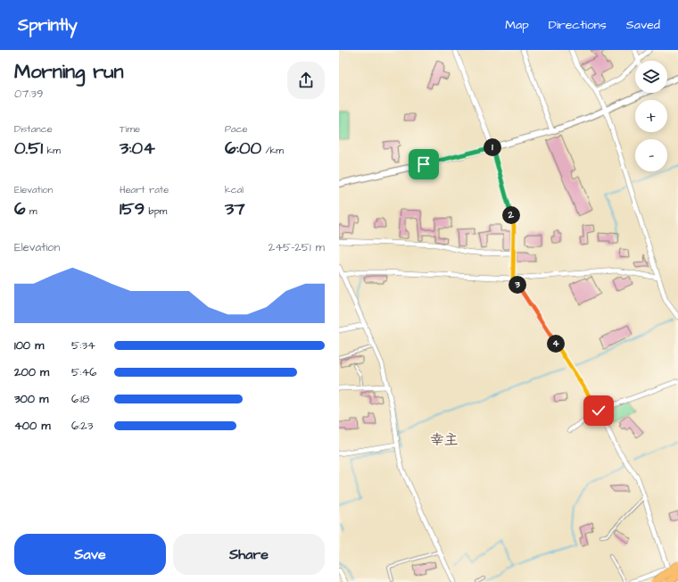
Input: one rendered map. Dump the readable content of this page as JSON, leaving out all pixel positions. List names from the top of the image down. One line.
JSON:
{"districts":["幸主"],"page":{"header":"Sprintly","nav":["Map","Directions","Saved"],"heading":["Morning run","07:39"],"map_buttons":["+","−"],"stats":[["Distance","0.51 km"],["Time","3:04"],["Pace","6:00 /km"],["Elevation","6 m"],["Heart rate","159 bpm"],["kcal","37"]],"pins":["1","2","3","4"],"chart":["Elevation","245–251 m"],"list":[{"name":"100 m","note":"5:34"},{"name":"200 m","note":"5:46"},{"name":"300 m","note":"6:18"},{"name":"400 m","note":"6:23"}],"buttons":["Save","Share"]}}
